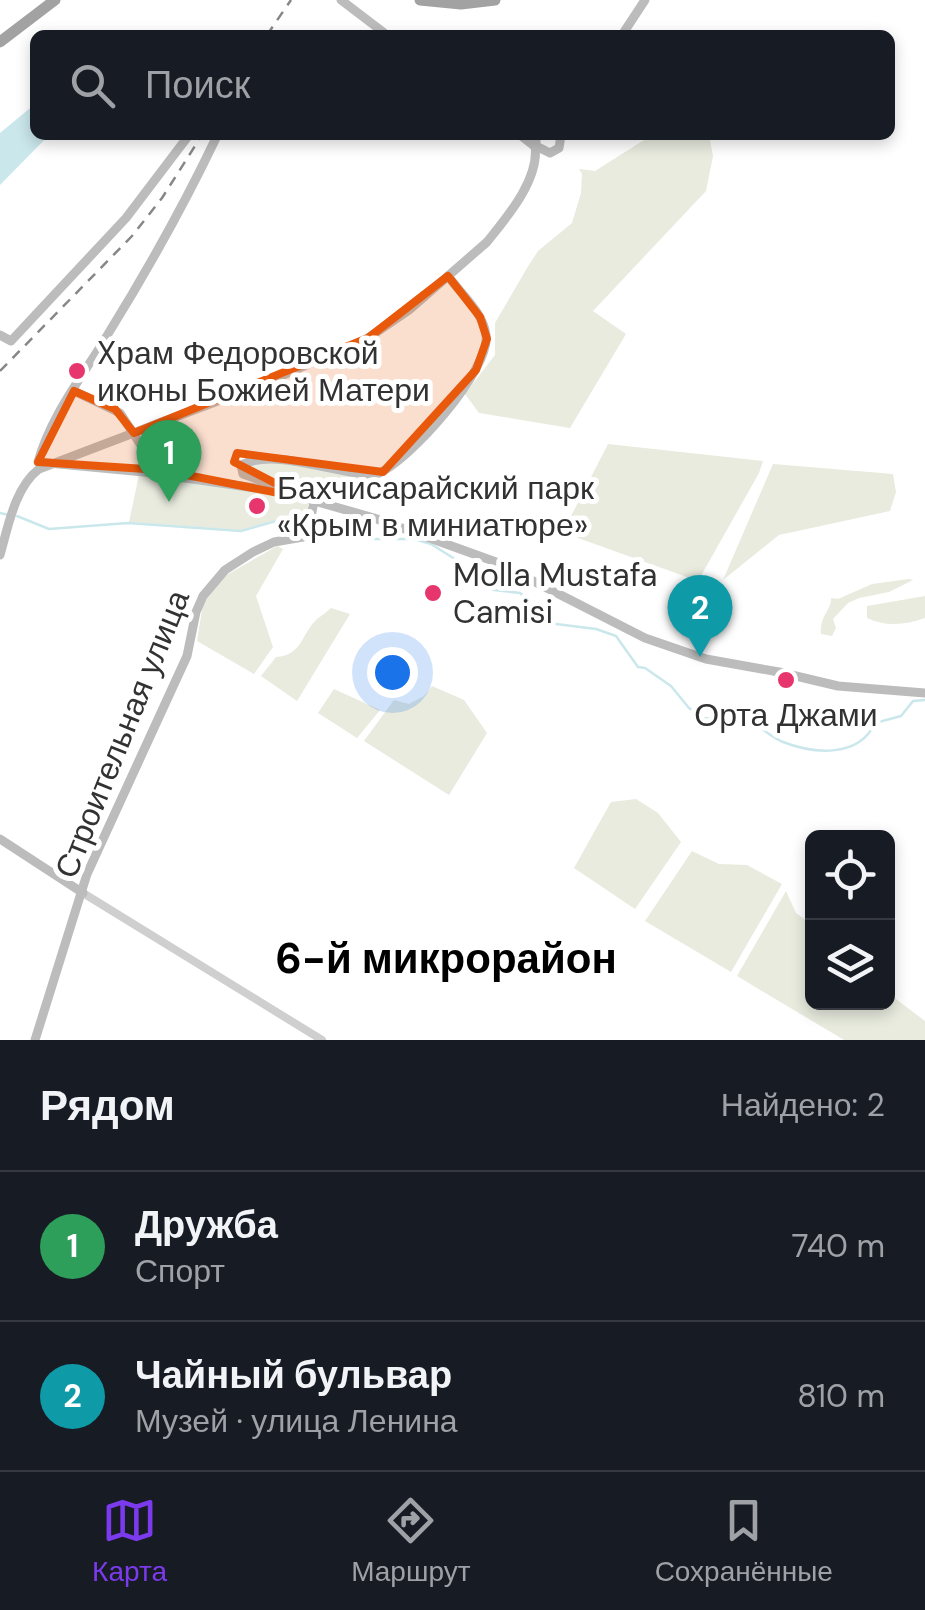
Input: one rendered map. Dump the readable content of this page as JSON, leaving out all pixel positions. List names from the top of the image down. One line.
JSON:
{"streets":{"main road":["Строительная улица"]},"districts":["6-й микрорайон"],"places":["Xрам Федоровской иконы Божией Матери","Бахчисарайский парк «Крым в миниатюре»","Molla Mustafa Camisi","Орта Джами"],"page":{"search":"Поиск","pins":["1","2"],"heading":["Рядом","Найдено: 2"],"list":[{"mark":"1","name":"Дружба","note":"Спорт","value":"740 m"},{"mark":"2","name":"Чайный бульвар","note":"Музей · улица Ленина","value":"810 m"}],"nav":["Карта","Маршрут","Сохранённые"]}}
